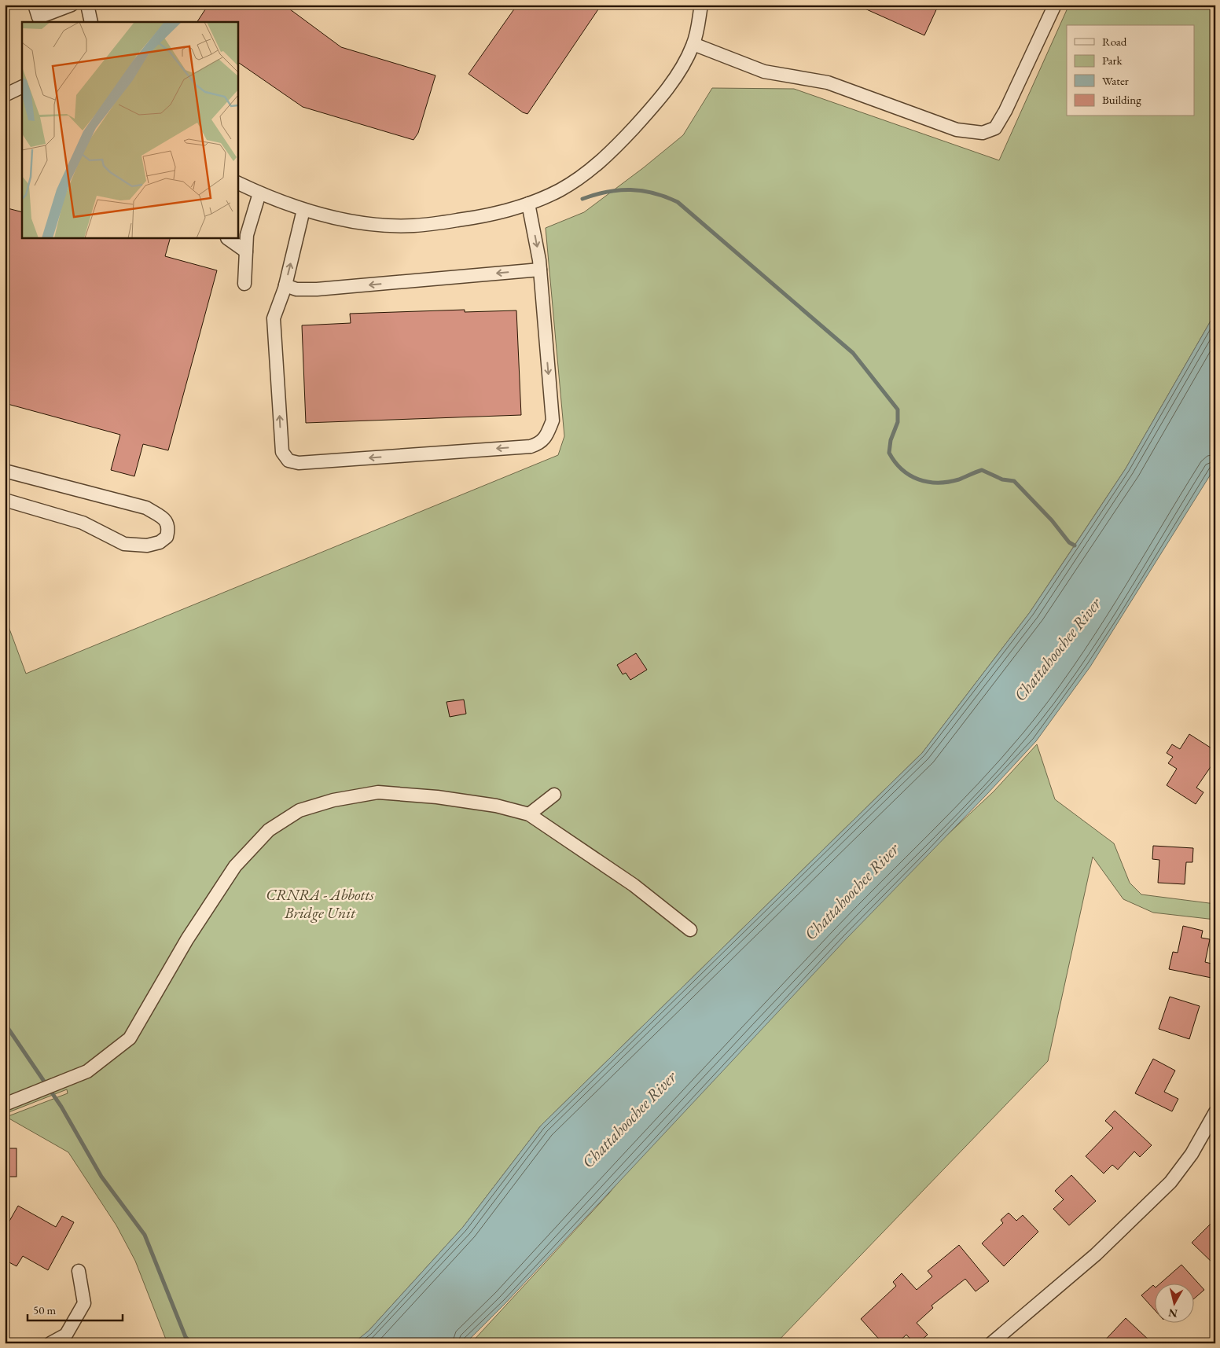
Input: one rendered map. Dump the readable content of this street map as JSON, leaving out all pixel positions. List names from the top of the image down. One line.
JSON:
{"water":["Chattahoochee River"],"parks":["CRNRA - Abbotts Bridge Unit"],"legend":["Road","Park","Water","Building"],"scale_bar":"50 m","north":"bottom"}
